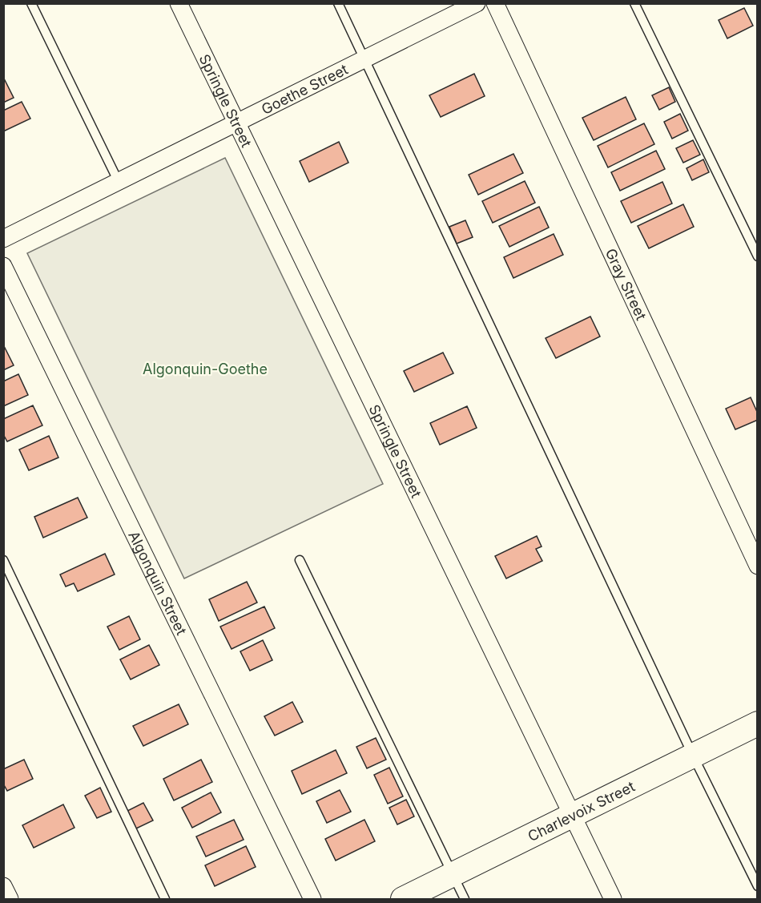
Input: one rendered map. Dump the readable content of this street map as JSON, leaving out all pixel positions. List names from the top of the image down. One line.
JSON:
{"streets":{"street":["Goethe Street","Springle Street","Gray Street","Algonquin Street","Charlevoix Street"]},"crossings":[["Goethe Street","Springle Street"],["Springle Street","Charlevoix Street"]],"parks":["Algonquin-Goethe"]}
